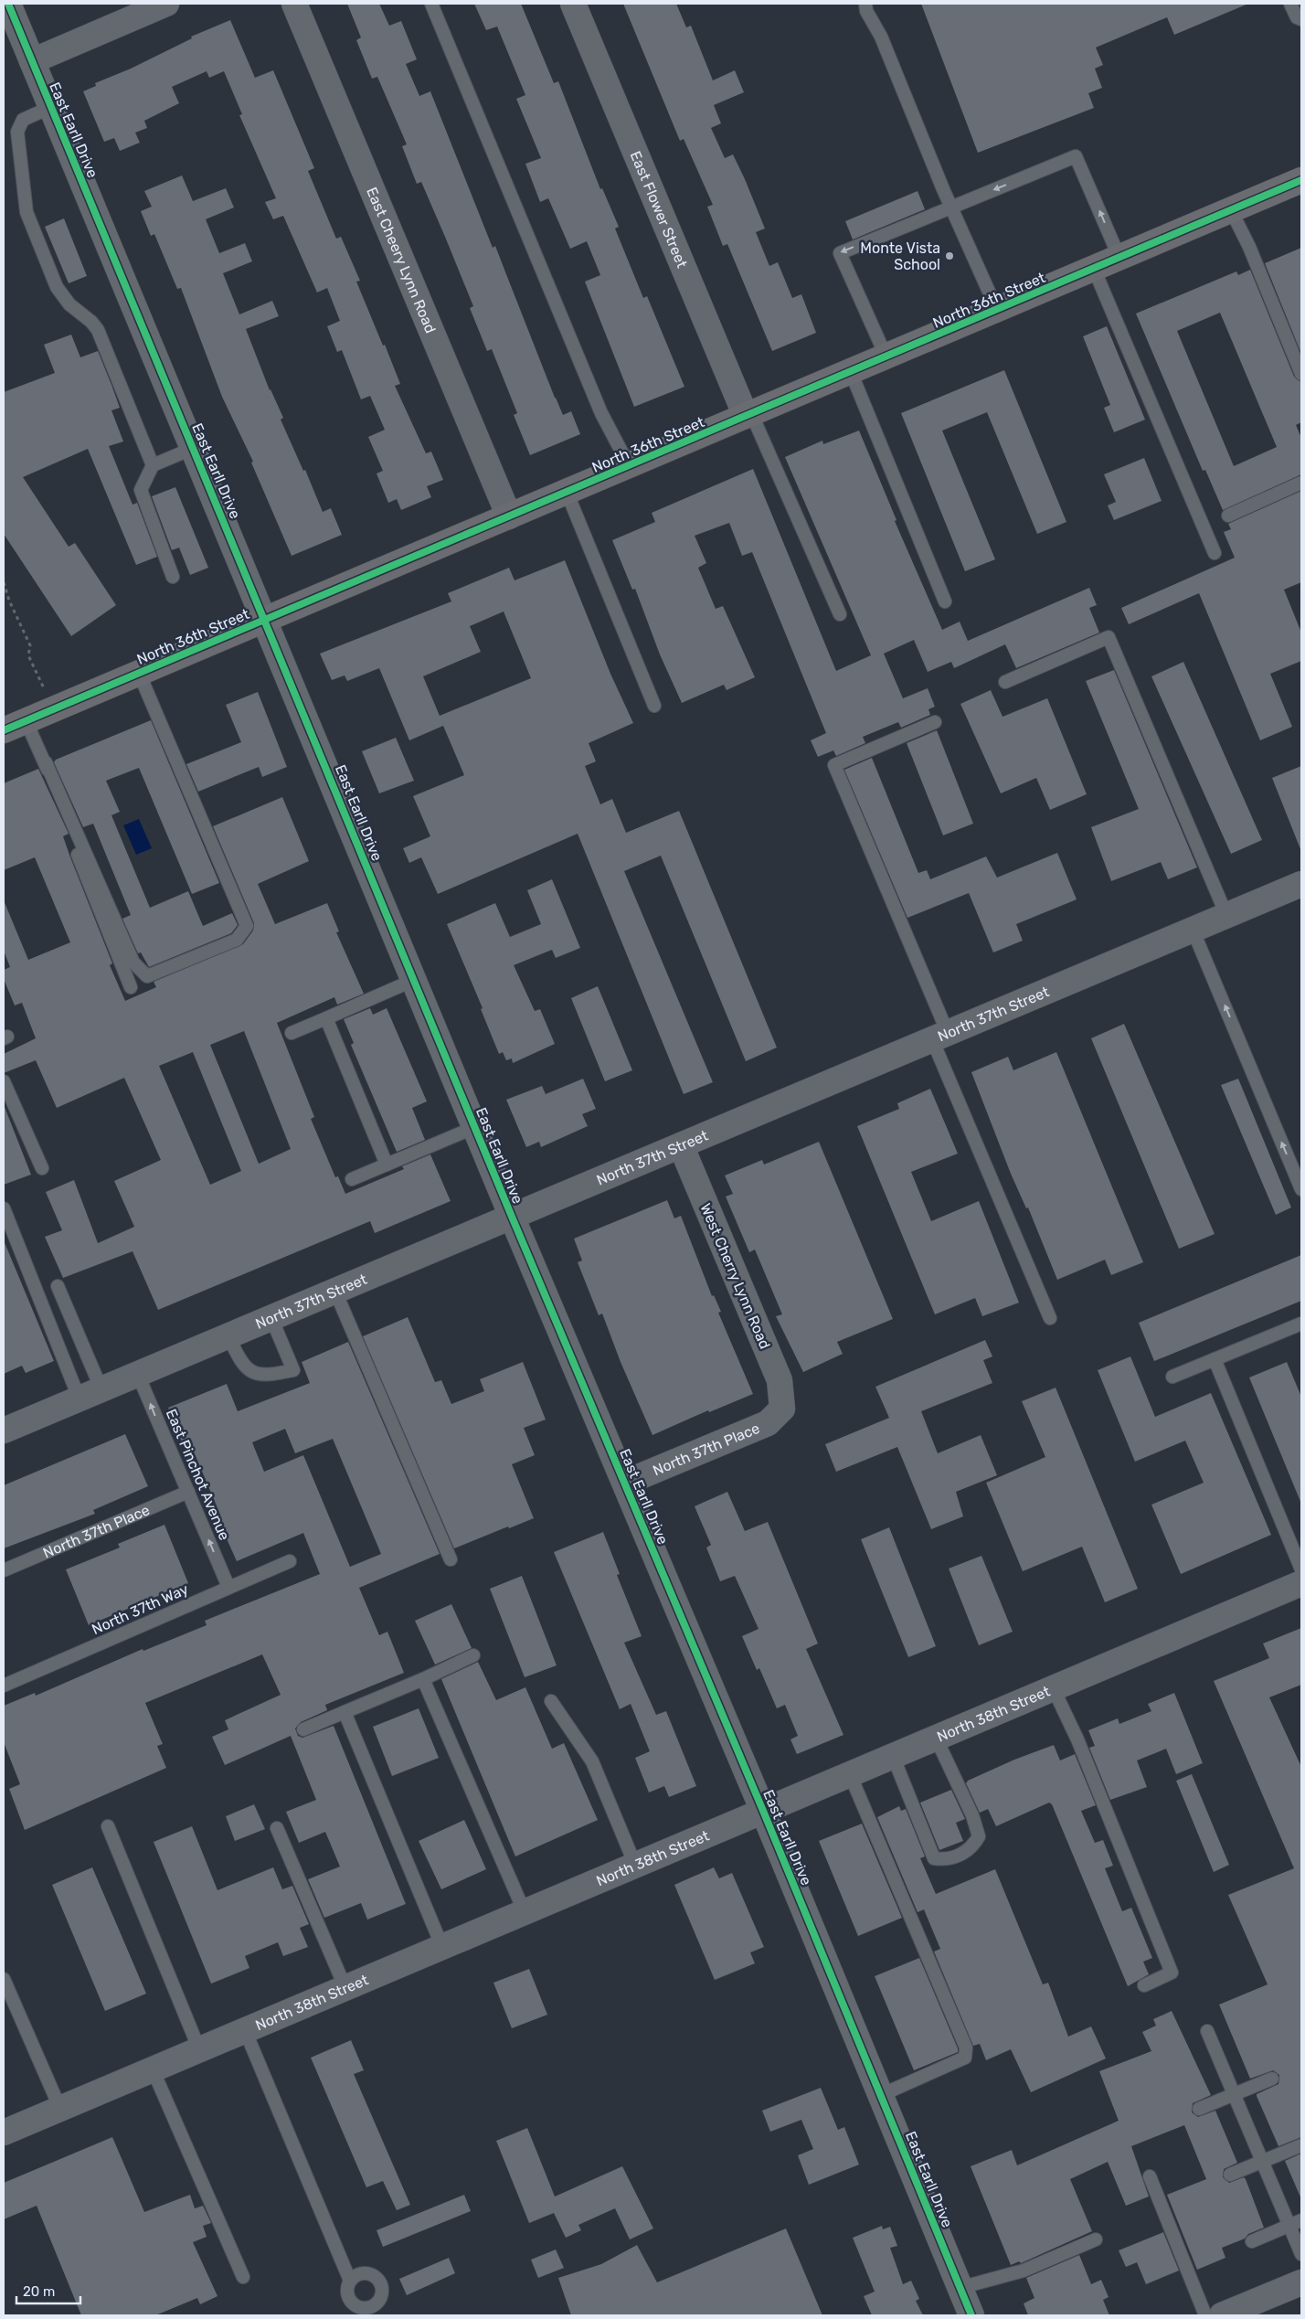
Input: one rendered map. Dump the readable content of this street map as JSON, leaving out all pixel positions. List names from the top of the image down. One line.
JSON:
{"streets":{"main road":["North 36th Street"],"street":["East Earll Drive","East Flower Street","East Cheery Lynn Road","North 37th Street","West Cherry Lynn Road","North 37th Place","North 38th Street"],"lane":["East Pinchot Avenue","North 37th Way"]},"crossings":[["East Earll Drive","North 36th Street"],["East Earll Drive","North 37th Street"],["East Earll Drive","North 37th Place"],["East Earll Drive","North 38th Street"],["East Flower Street","North 36th Street"],["East Cheery Lynn Road","North 36th Street"],["North 37th Street","West Cherry Lynn Road"],["North 37th Street","East Pinchot Avenue"],["West Cherry Lynn Road","North 37th Place"],["North 37th Place","East Pinchot Avenue"],["East Pinchot Avenue","North 37th Way"]],"one_way":["East Pinchot Avenue"],"places":["Monte Vista School"],"scale_bar":"20 m"}
